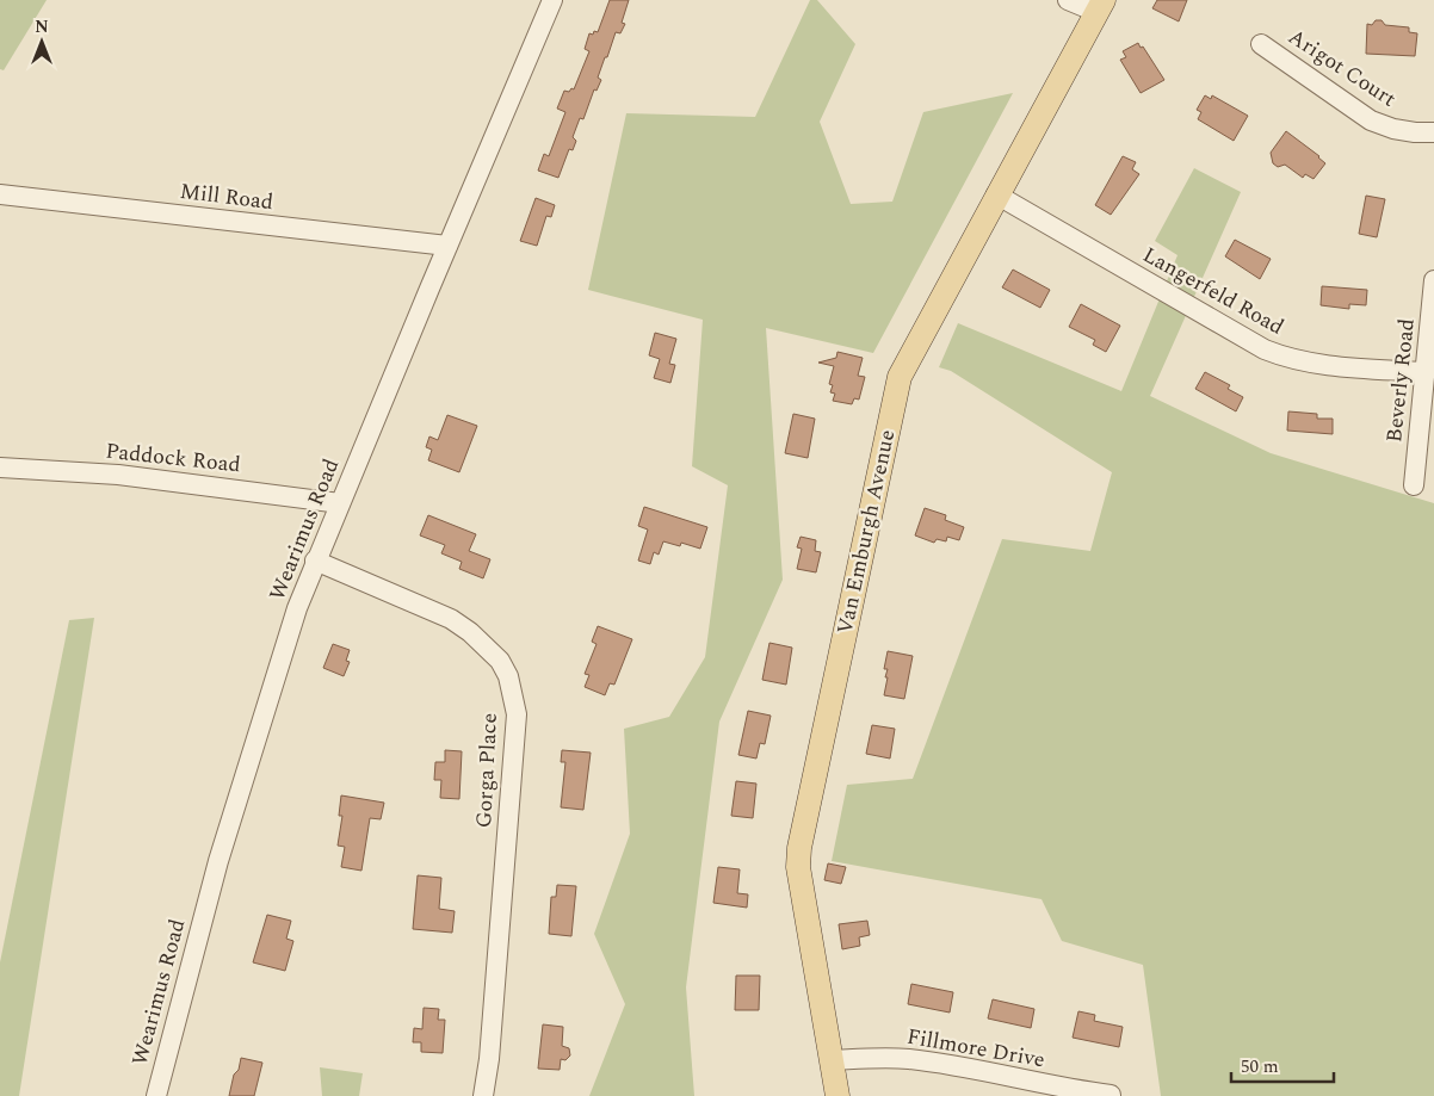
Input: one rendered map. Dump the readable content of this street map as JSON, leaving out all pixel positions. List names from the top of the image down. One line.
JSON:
{"streets":{"main road":["Van Emburgh Avenue"],"street":["Arigot Court","Mill Road","Langerfeld Road","Beverly Road","Paddock Road","Wearimus Road","Gorga Place","Fillmore Drive"]},"crossings":[["Mill Road","Wearimus Road"],["Langerfeld Road","Beverly Road"],["Langerfeld Road","Van Emburgh Avenue"],["Paddock Road","Wearimus Road"],["Wearimus Road","Gorga Place"],["Van Emburgh Avenue","Fillmore Drive"]],"scale_bar":"50 m","north":"top"}
